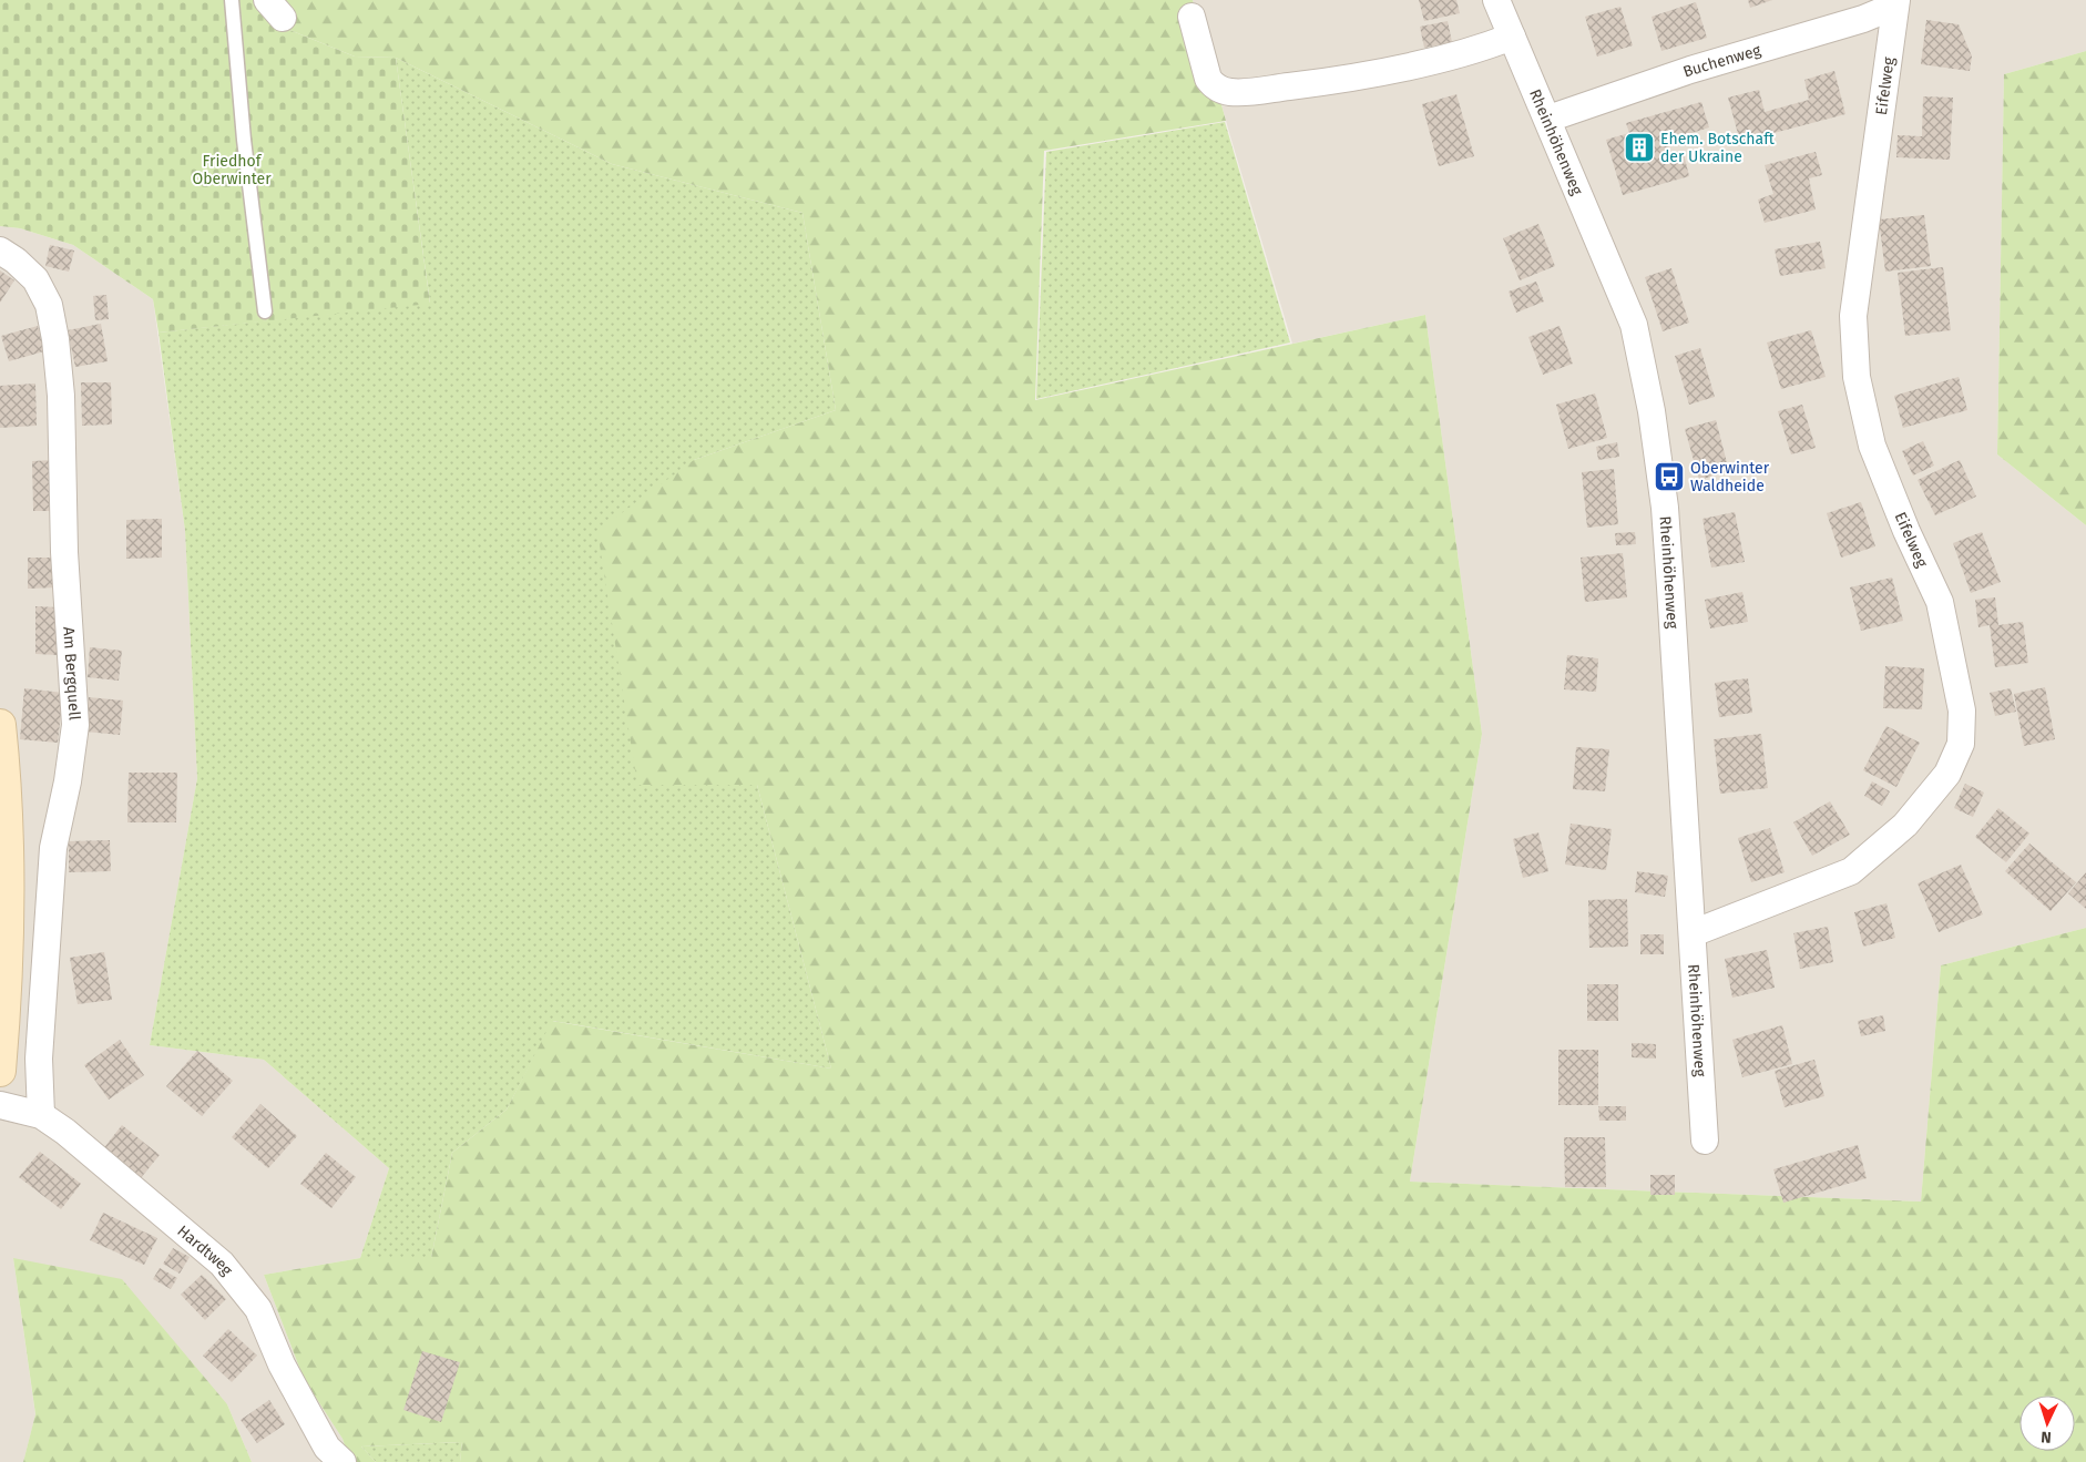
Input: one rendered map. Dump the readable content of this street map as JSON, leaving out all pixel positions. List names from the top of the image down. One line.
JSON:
{"streets":{"street":["Buchenweg","Eifelweg","Rheinhöhenweg","Am Bergquell","Hardtweg"]},"crossings":[["Buchenweg","Eifelweg"],["Buchenweg","Rheinhöhenweg"],["Eifelweg","Rheinhöhenweg"],["Am Bergquell","Hardtweg"]],"parks":["Friedhof Oberwinter"],"places":{"building":["Ehem. Botschaft der Ukraine"],"bus stop":["Oberwinter Waldheide"]},"north":"bottom"}
